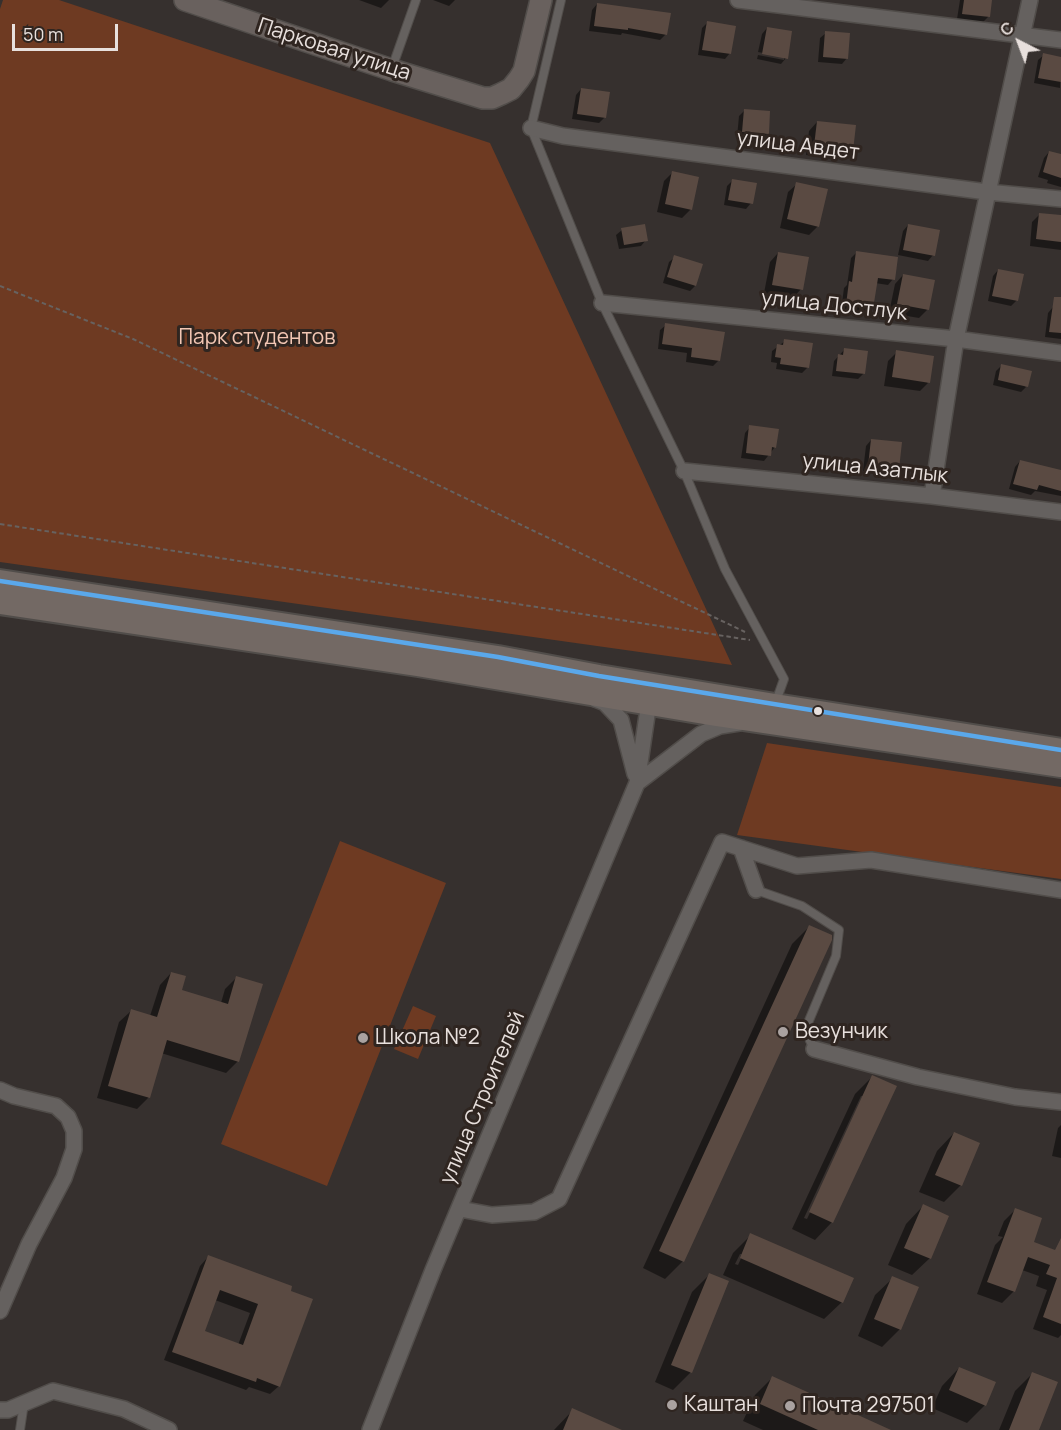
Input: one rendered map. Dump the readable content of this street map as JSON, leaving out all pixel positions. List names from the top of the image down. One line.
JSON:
{"streets":{"street":["Парковая улица","улица Авдет","улица Достлук","улица Азатлык","улица Строителей"]},"parks":["Парк студентов"],"places":["Везунчик","Школа №2","Каштан","Почта 297501"],"scale_bar":"50 m","north":"top left"}
